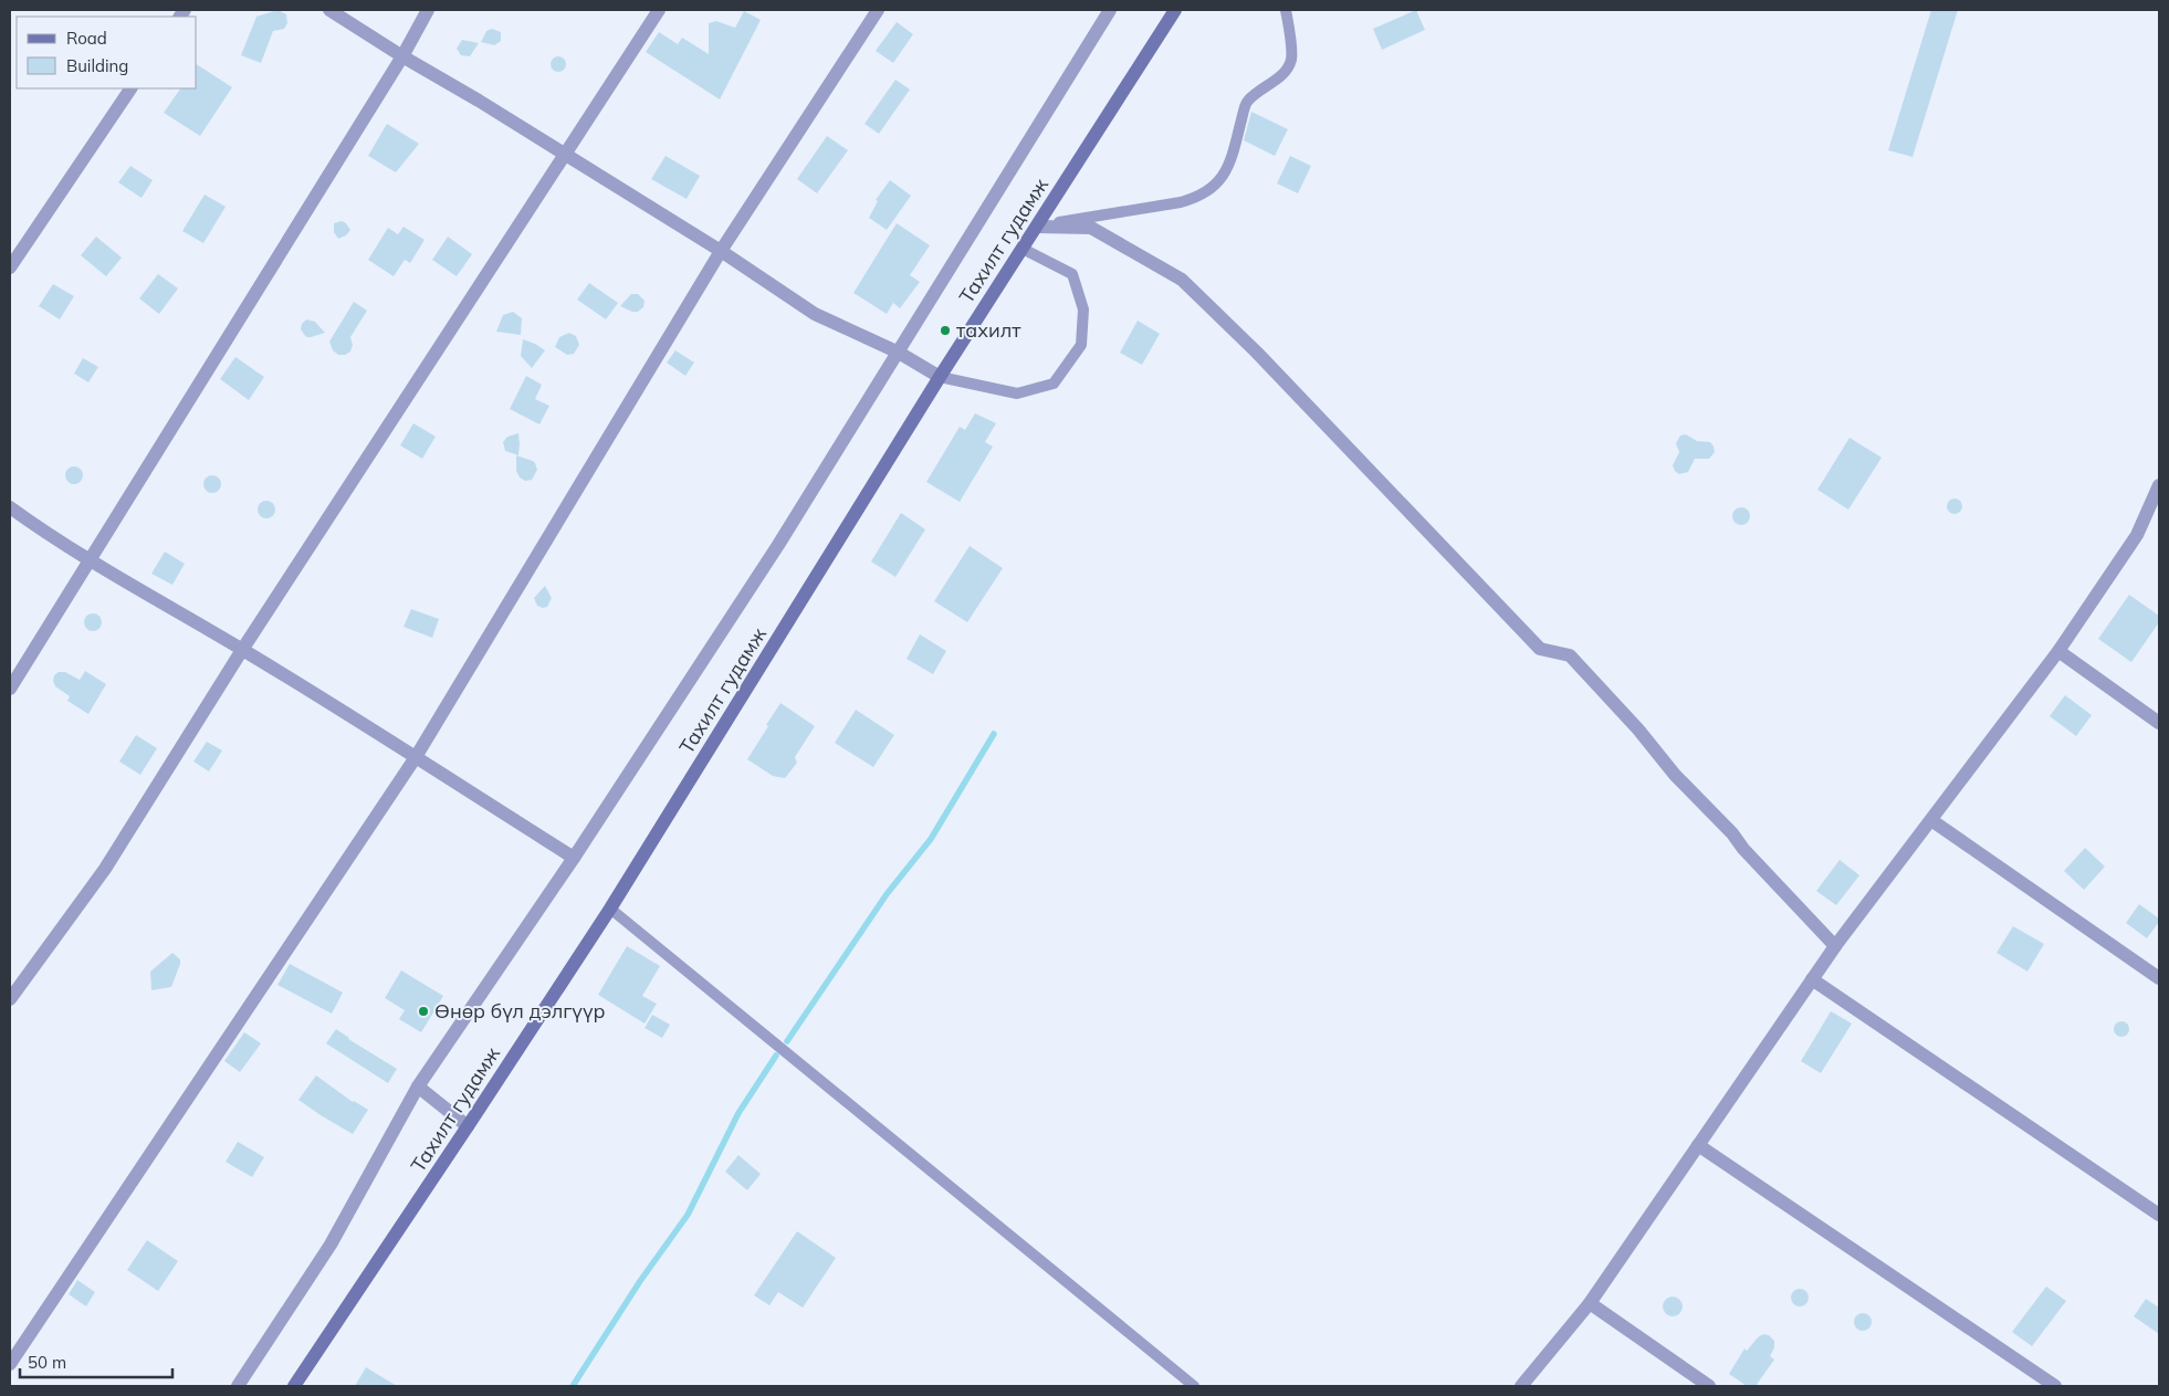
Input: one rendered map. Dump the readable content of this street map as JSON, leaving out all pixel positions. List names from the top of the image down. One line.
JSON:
{"streets":{"main road":["Тахилт гудамж"]},"places":["тахилт","Өнөр бүл дэлгүүр"],"legend":["Road","Building"],"scale_bar":"50 m"}
